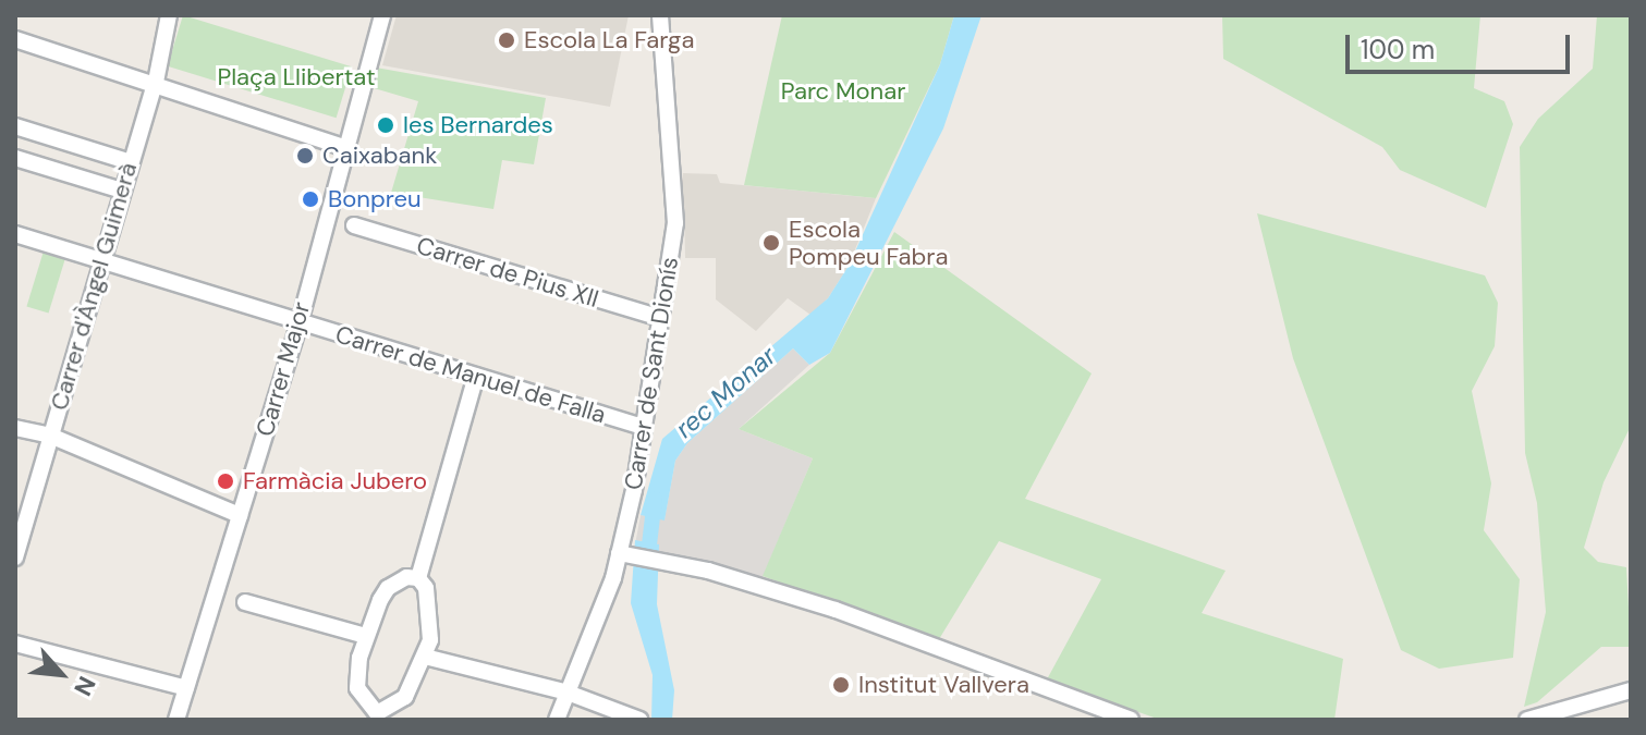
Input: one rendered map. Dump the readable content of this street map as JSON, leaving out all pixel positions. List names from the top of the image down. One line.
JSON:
{"streets":{"street":["Carrer de Pius XII","Carrer d'Àngel Guimerà","Carrer Major","Carrer de Sant Dionís","Carrer de Manuel de Falla"]},"crossings":[["Carrer de Pius XII","Carrer de Sant Dionís"],["Carrer d'Àngel Guimerà","Carrer de Manuel de Falla"],["Carrer Major","Carrer de Manuel de Falla"],["Carrer de Sant Dionís","Carrer de Manuel de Falla"]],"water":["rec Monar"],"parks":["Plaça Llibertat","Parc Monar"],"places":["Escola La Farga","les Bernardes","Caixabank","Bonpreu","Escola Pompeu Fabra","Farmàcia Jubero","Institut Vallvera"],"scale_bar":"100 m","north":"bottom right"}
